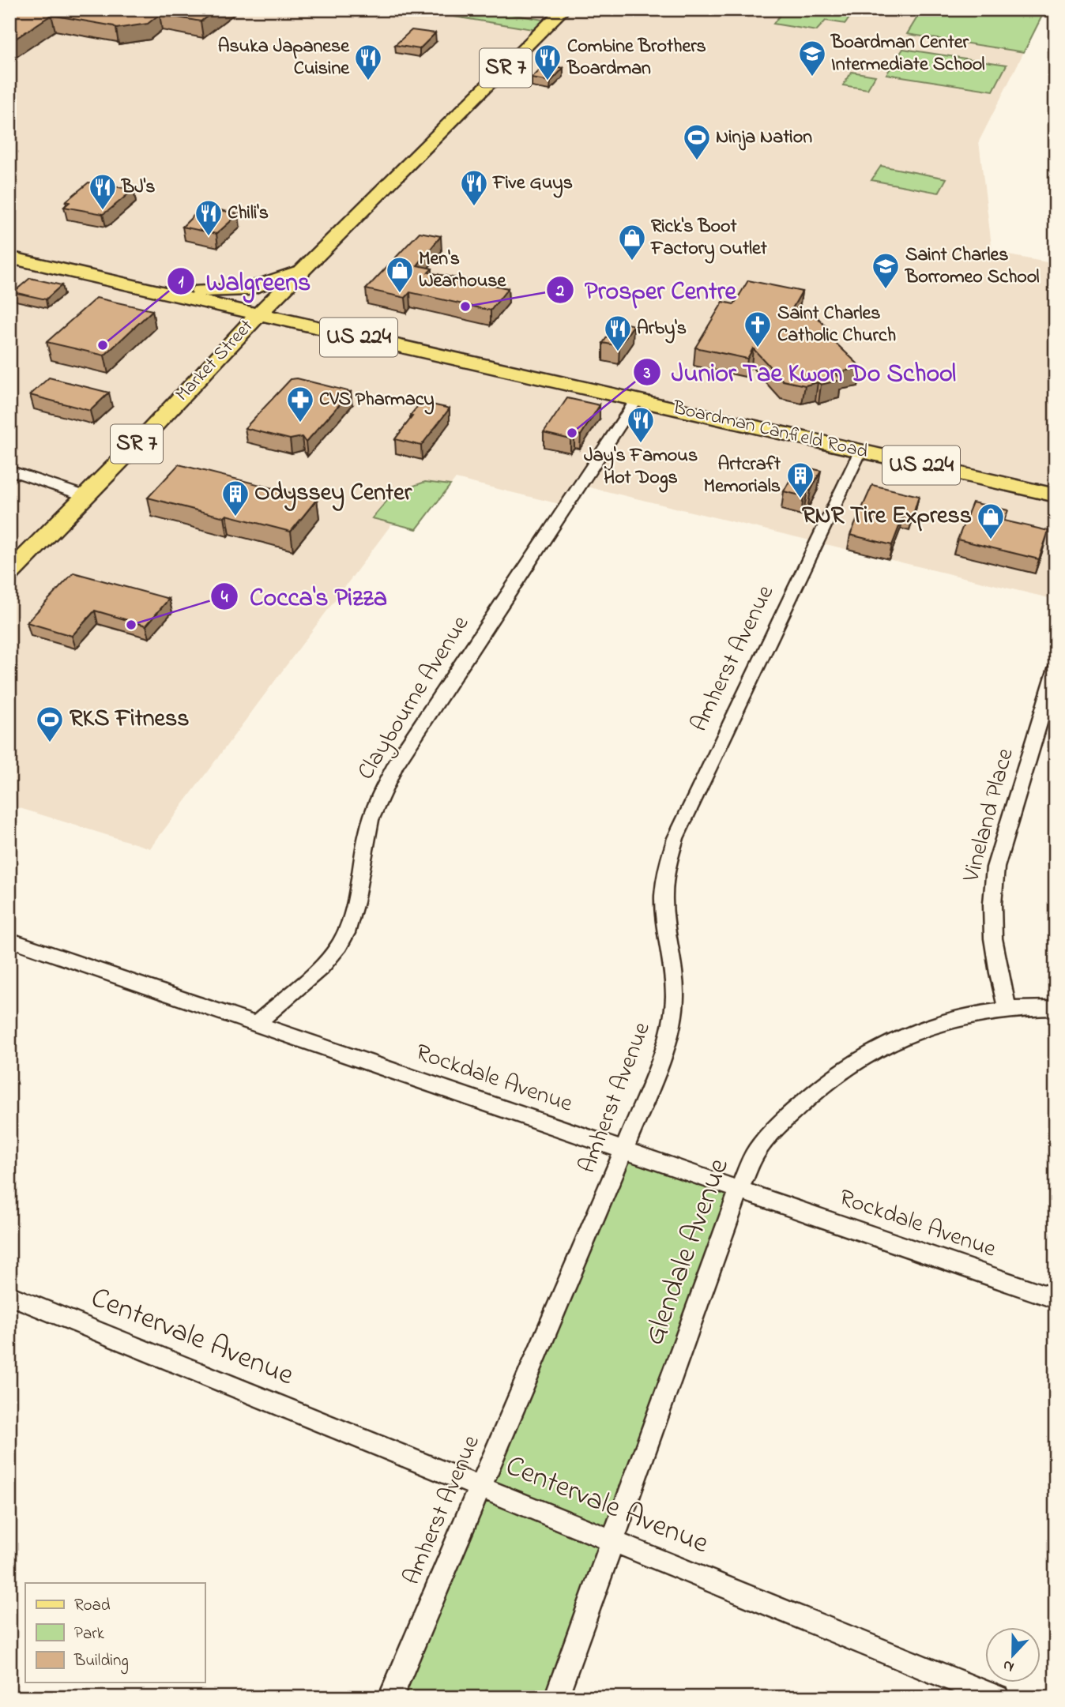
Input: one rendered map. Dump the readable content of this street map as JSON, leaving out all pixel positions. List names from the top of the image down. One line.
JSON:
{"streets":{"main road":["SR 7","US 224","Market Street","Boardman Canfield Road"],"street":["Amherst Avenue","Claybourne Avenue","Vineland Place","Rockdale Avenue","Glendale Avenue","Centervale Avenue"]},"crossings":[["US 224","Market Street"],["US 224","Boardman Canfield Road"],["Market Street","Boardman Canfield Road"],["Boardman Canfield Road","Amherst Avenue"],["Boardman Canfield Road","Claybourne Avenue"],["Amherst Avenue","Rockdale Avenue"],["Amherst Avenue","Centervale Avenue"],["Claybourne Avenue","Rockdale Avenue"],["Vineland Place","Glendale Avenue"],["Rockdale Avenue","Glendale Avenue"],["Glendale Avenue","Centervale Avenue"]],"places":{"school or university":["Boardman Center Intermediate School","Saint Charles Borromeo School"],"restaurant":["Asuka Japanese Cuisine","Combine Brothers Boardman","Five Guys","BJ's","Chili's","Arby's","Jay's Famous Hot Dogs"],"sports":["Ninja Nation","RKS Fitness"],"shop":["Rick's Boot Factory Outlet","Men's Wearhouse","RNR Tire Express"],"other":["Prosper Centre","Walgreens","Junior Tae Kwon Do School","Cocca's Pizza"],"church":["Saint Charles Catholic Church"],"pharmacy":["CVS Pharmacy"],"building":["Artcraft Memorials","Odyssey Center"]},"legend":["Road","Park","Building"],"north":"bottom"}
